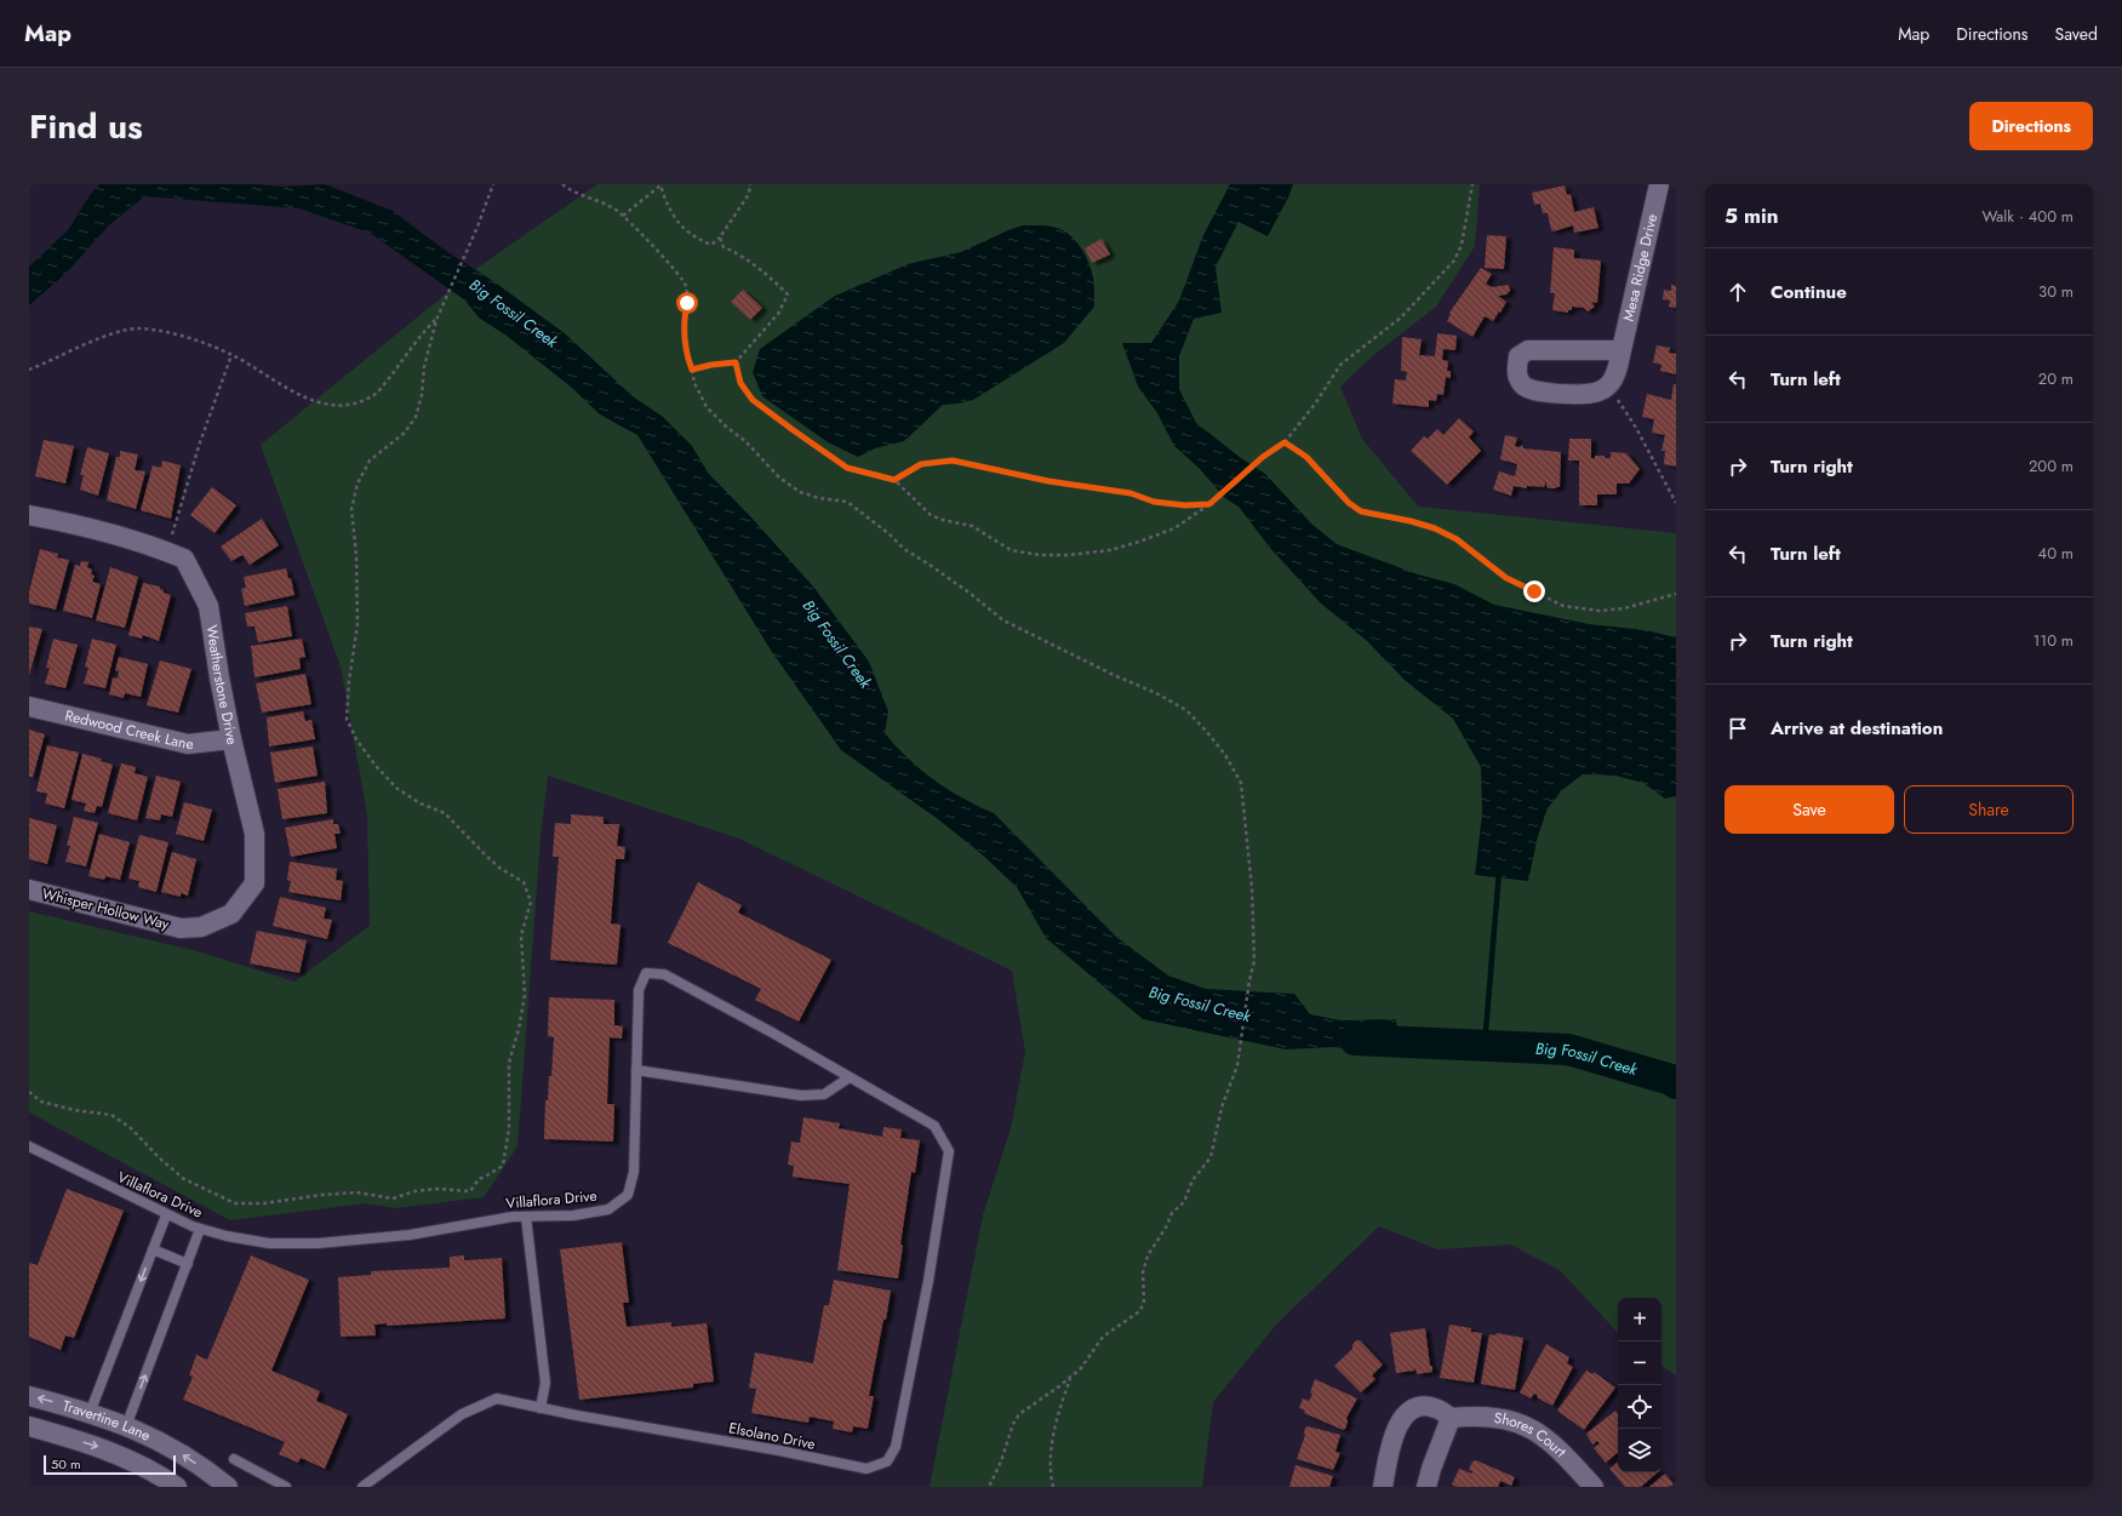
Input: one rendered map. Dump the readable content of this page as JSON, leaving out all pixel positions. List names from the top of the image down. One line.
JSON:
{"streets":{"street":["Mesa Ridge Drive","Weatherstone Drive","Redwood Creek Lane","Whisper Hollow Way","Travertine Lane","Shores Court"],"lane":["Villaflora Drive","Elsolano Drive"]},"crossings":[["Weatherstone Drive","Redwood Creek Lane"],["Weatherstone Drive","Whisper Hollow Way"],["Villaflora Drive","Elsolano Drive"]],"water":["Big Fossil Creek"],"scale_bar":"50 m","page":{"header":"Map","nav":["Map","Directions","Saved"],"title":"Find us","buttons":["Directions",["Save","Share"]],"heading":["5 min","Walk · 400 m"],"list":[["Continue","30 m"],["Turn left","20 m"],["Turn right","200 m"],["Turn left","40 m"],["Turn right","110 m"],"Arrive at destination"],"map_buttons":["+","−"],"scale":"50 m"}}
